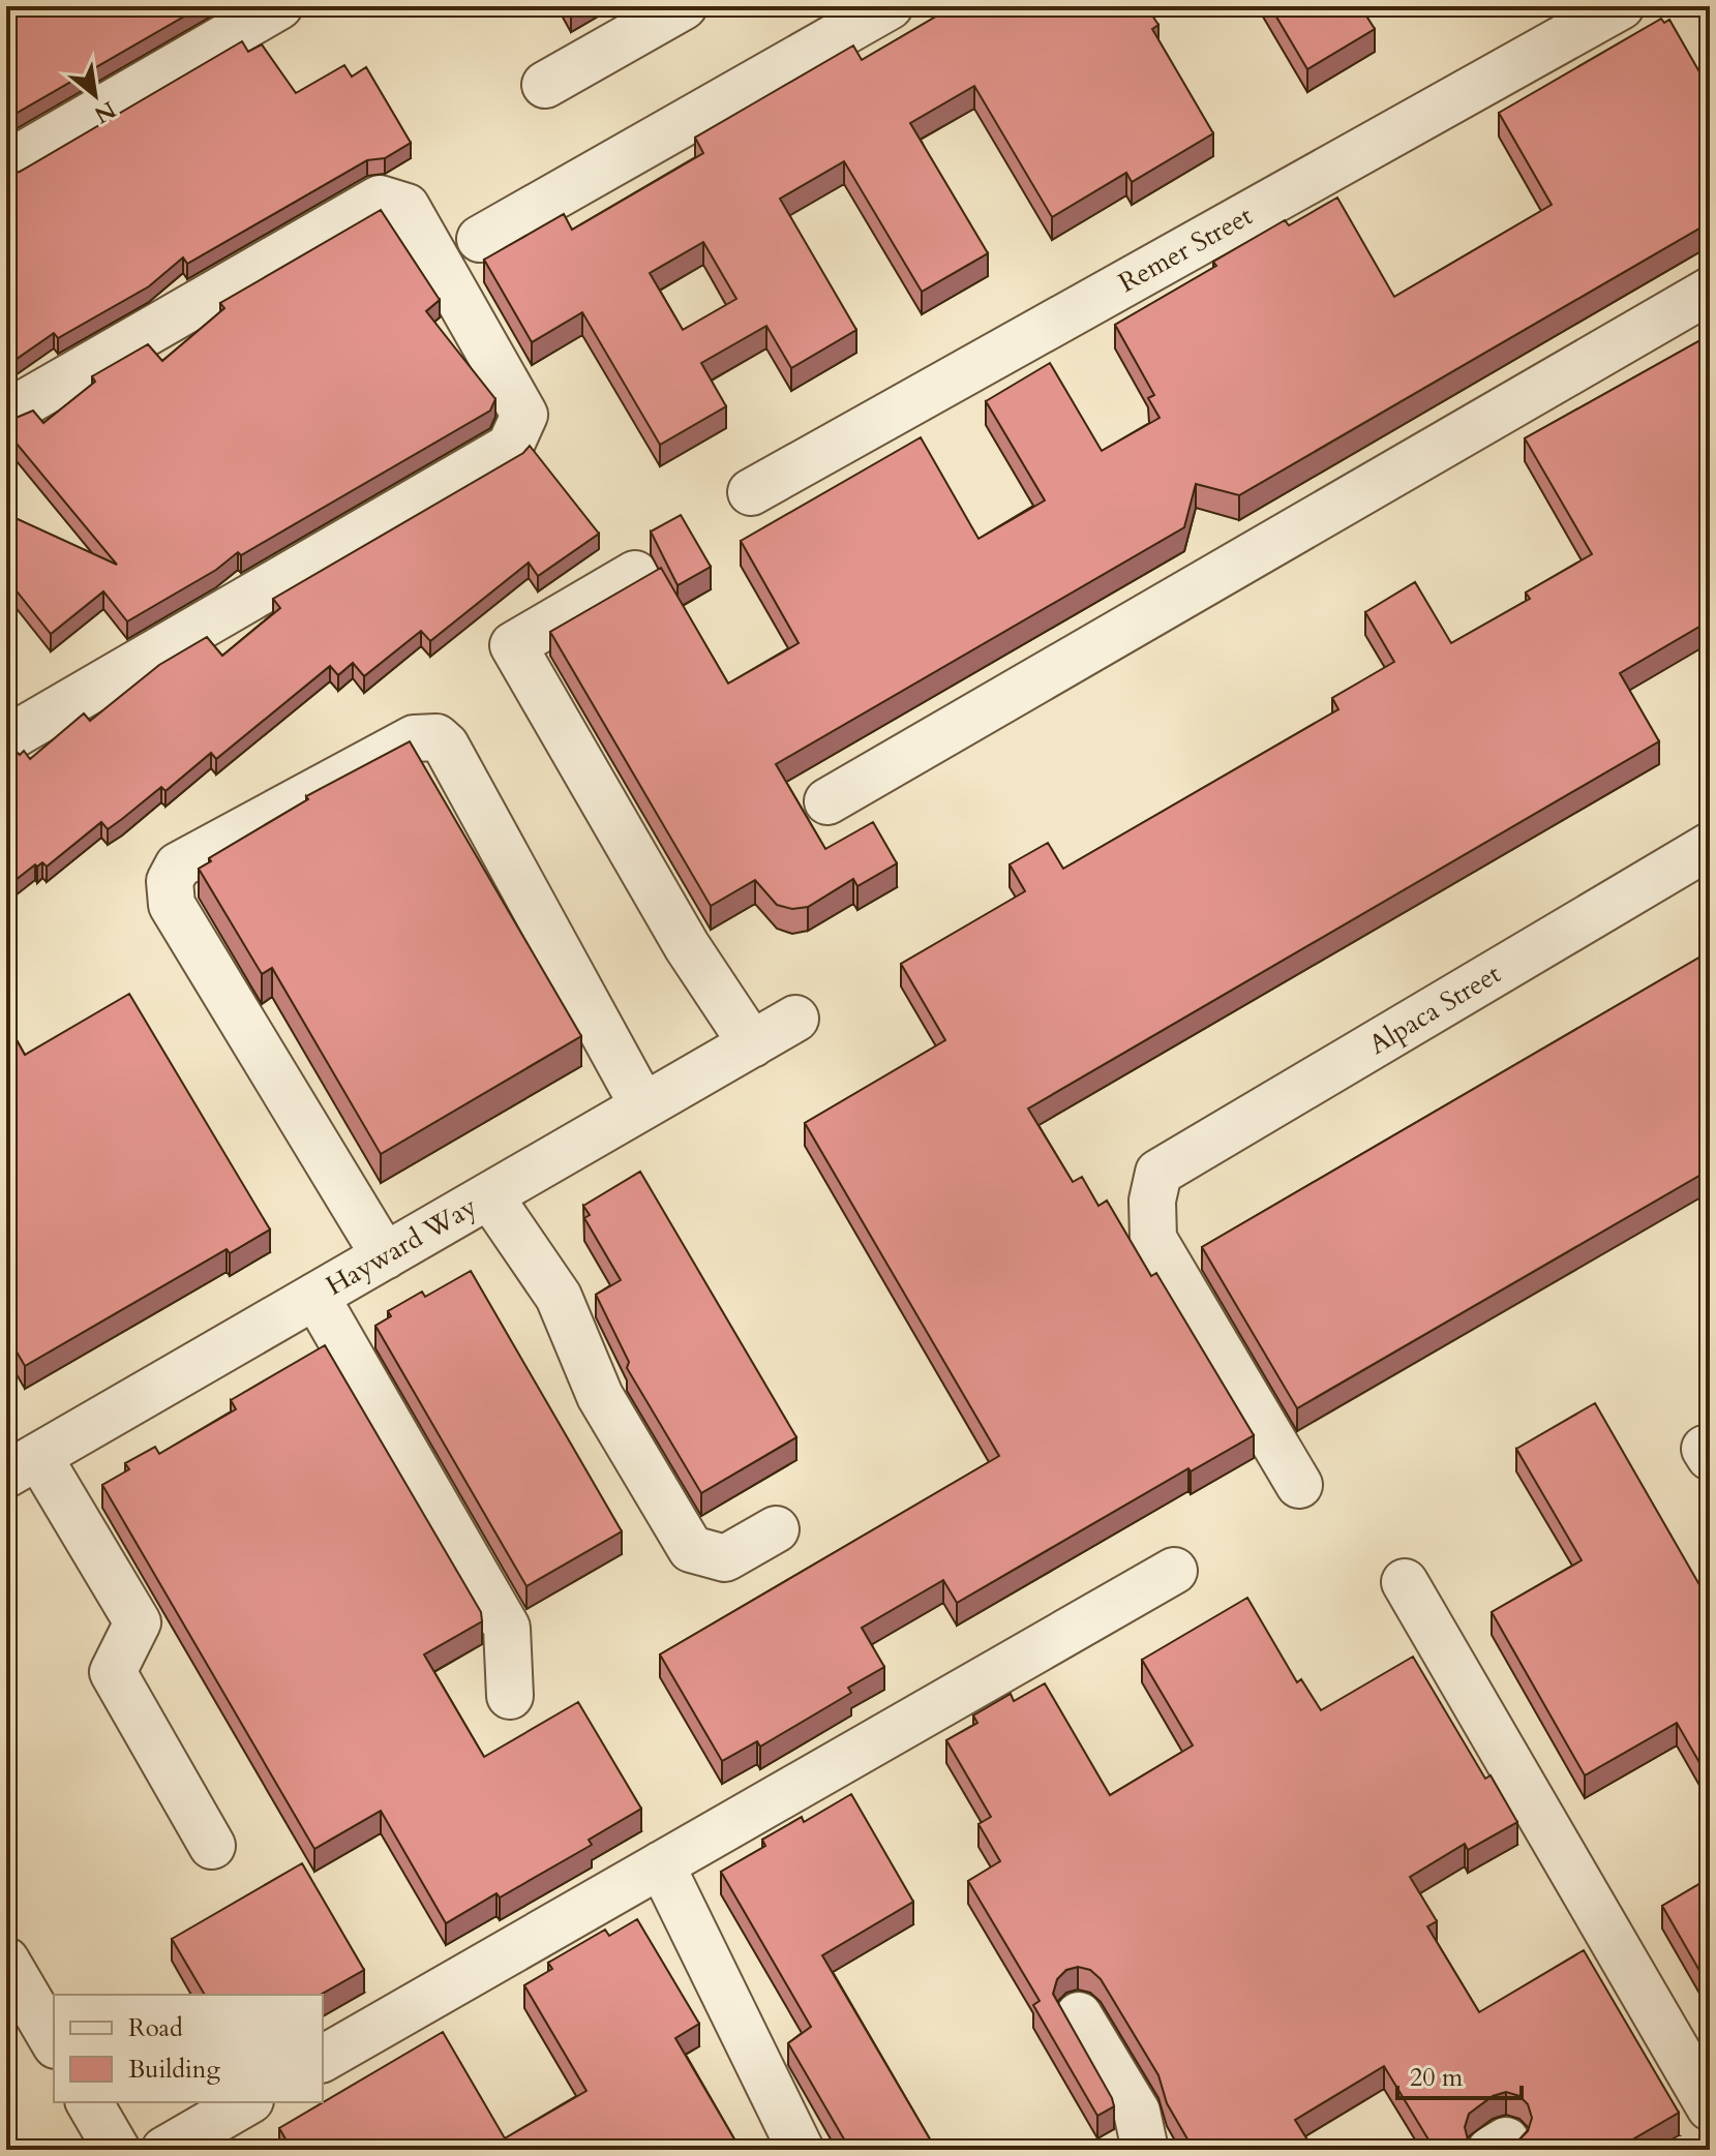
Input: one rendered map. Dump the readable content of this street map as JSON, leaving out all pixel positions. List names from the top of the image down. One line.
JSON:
{"streets":{"street":["Remer Street","Alpaca Street","Hayward Way"]},"legend":["Road","Building"],"scale_bar":"20 m","north":"bottom right"}
